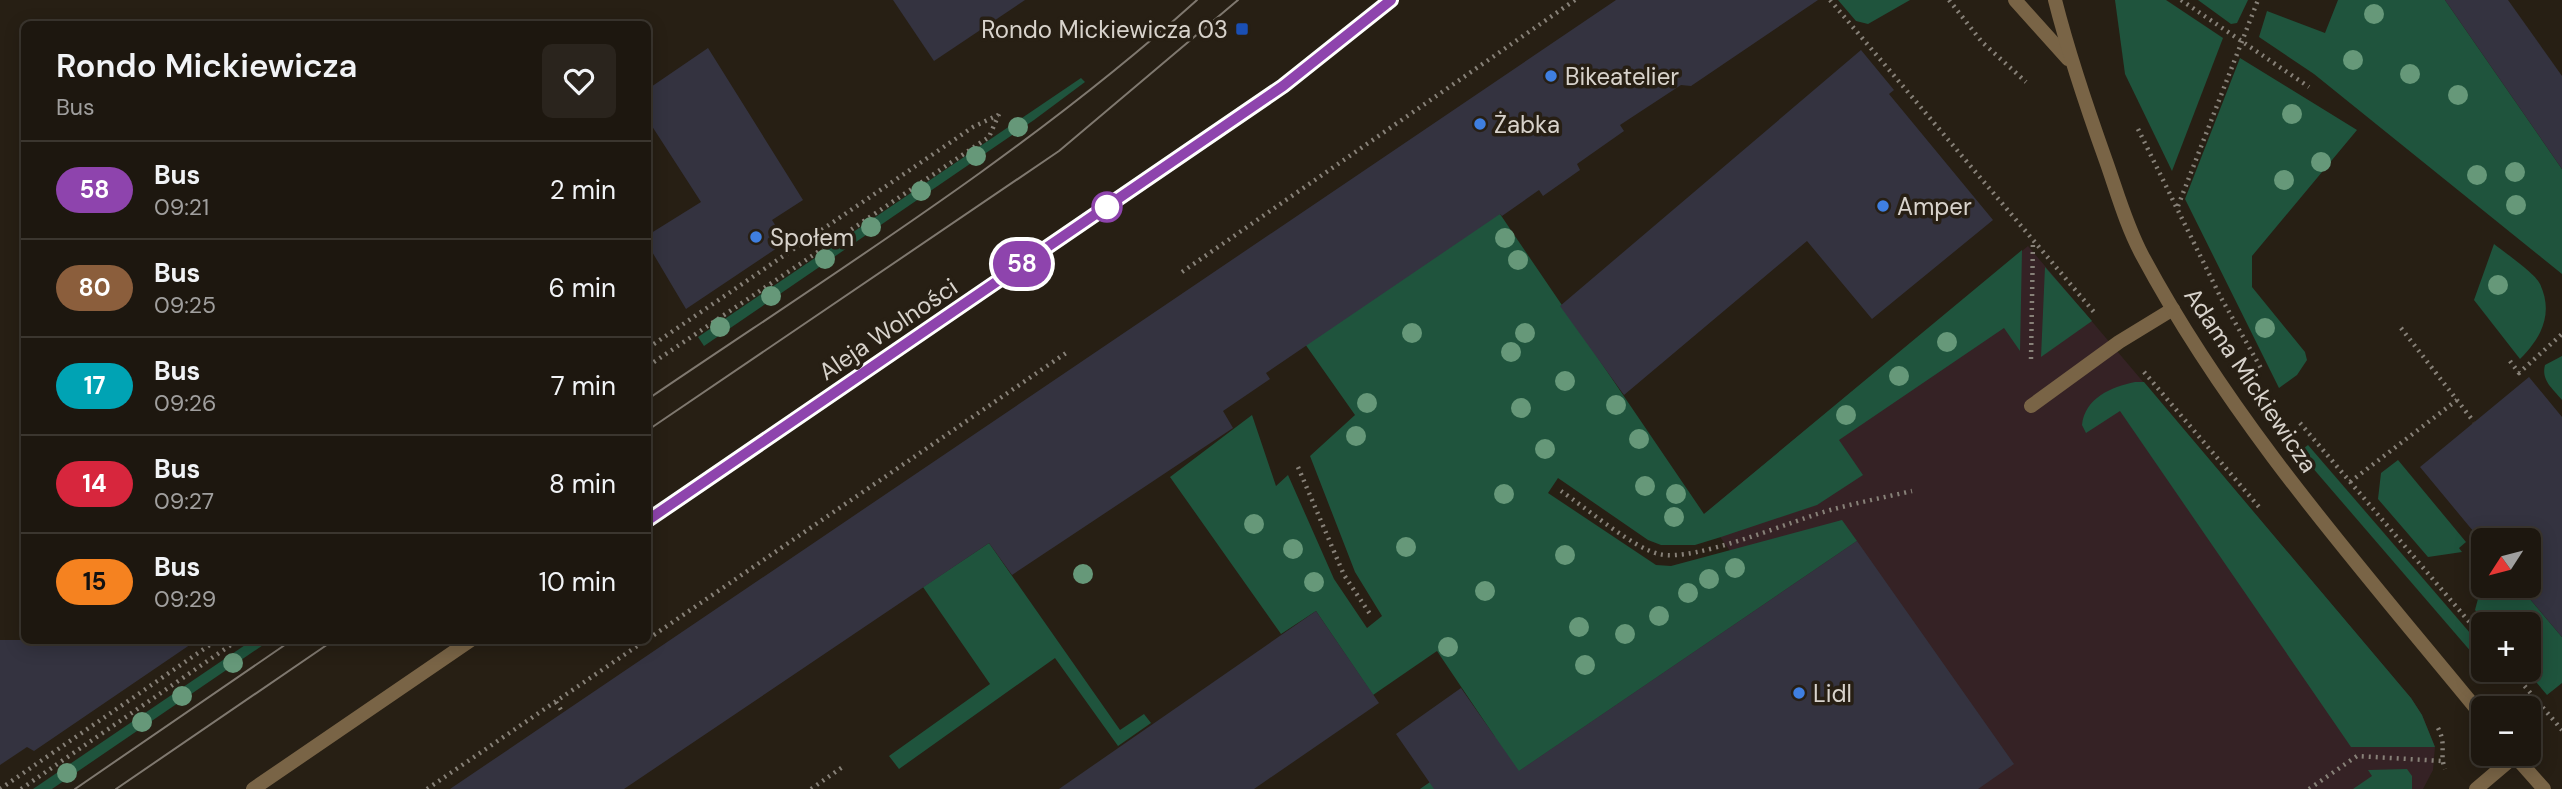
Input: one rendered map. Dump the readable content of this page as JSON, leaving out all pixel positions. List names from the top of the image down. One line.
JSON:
{"streets":{"street":["Aleja Wolności","Adama Mickiewicza"]},"places":{"transit":["Rondo Mickiewicza 03"],"other":["Bikeatelier","Żabka","Amper","Społem","Lidl"]},"lines":["bus line 58"],"north":"bottom left","page":{"on_map":"58","heading":["Rondo Mickiewicza","Bus"],"list":[{"mark":"58","name":"Bus","note":"09:21","value":"2 min"},{"mark":"80","name":"Bus","note":"09:25","value":"6 min"},{"mark":"17","name":"Bus","note":"09:26","value":"7 min"},{"mark":"14","name":"Bus","note":"09:27","value":"8 min"},{"mark":"15","name":"Bus","note":"09:29","value":"10 min"}],"map_buttons":["+","−"]}}
